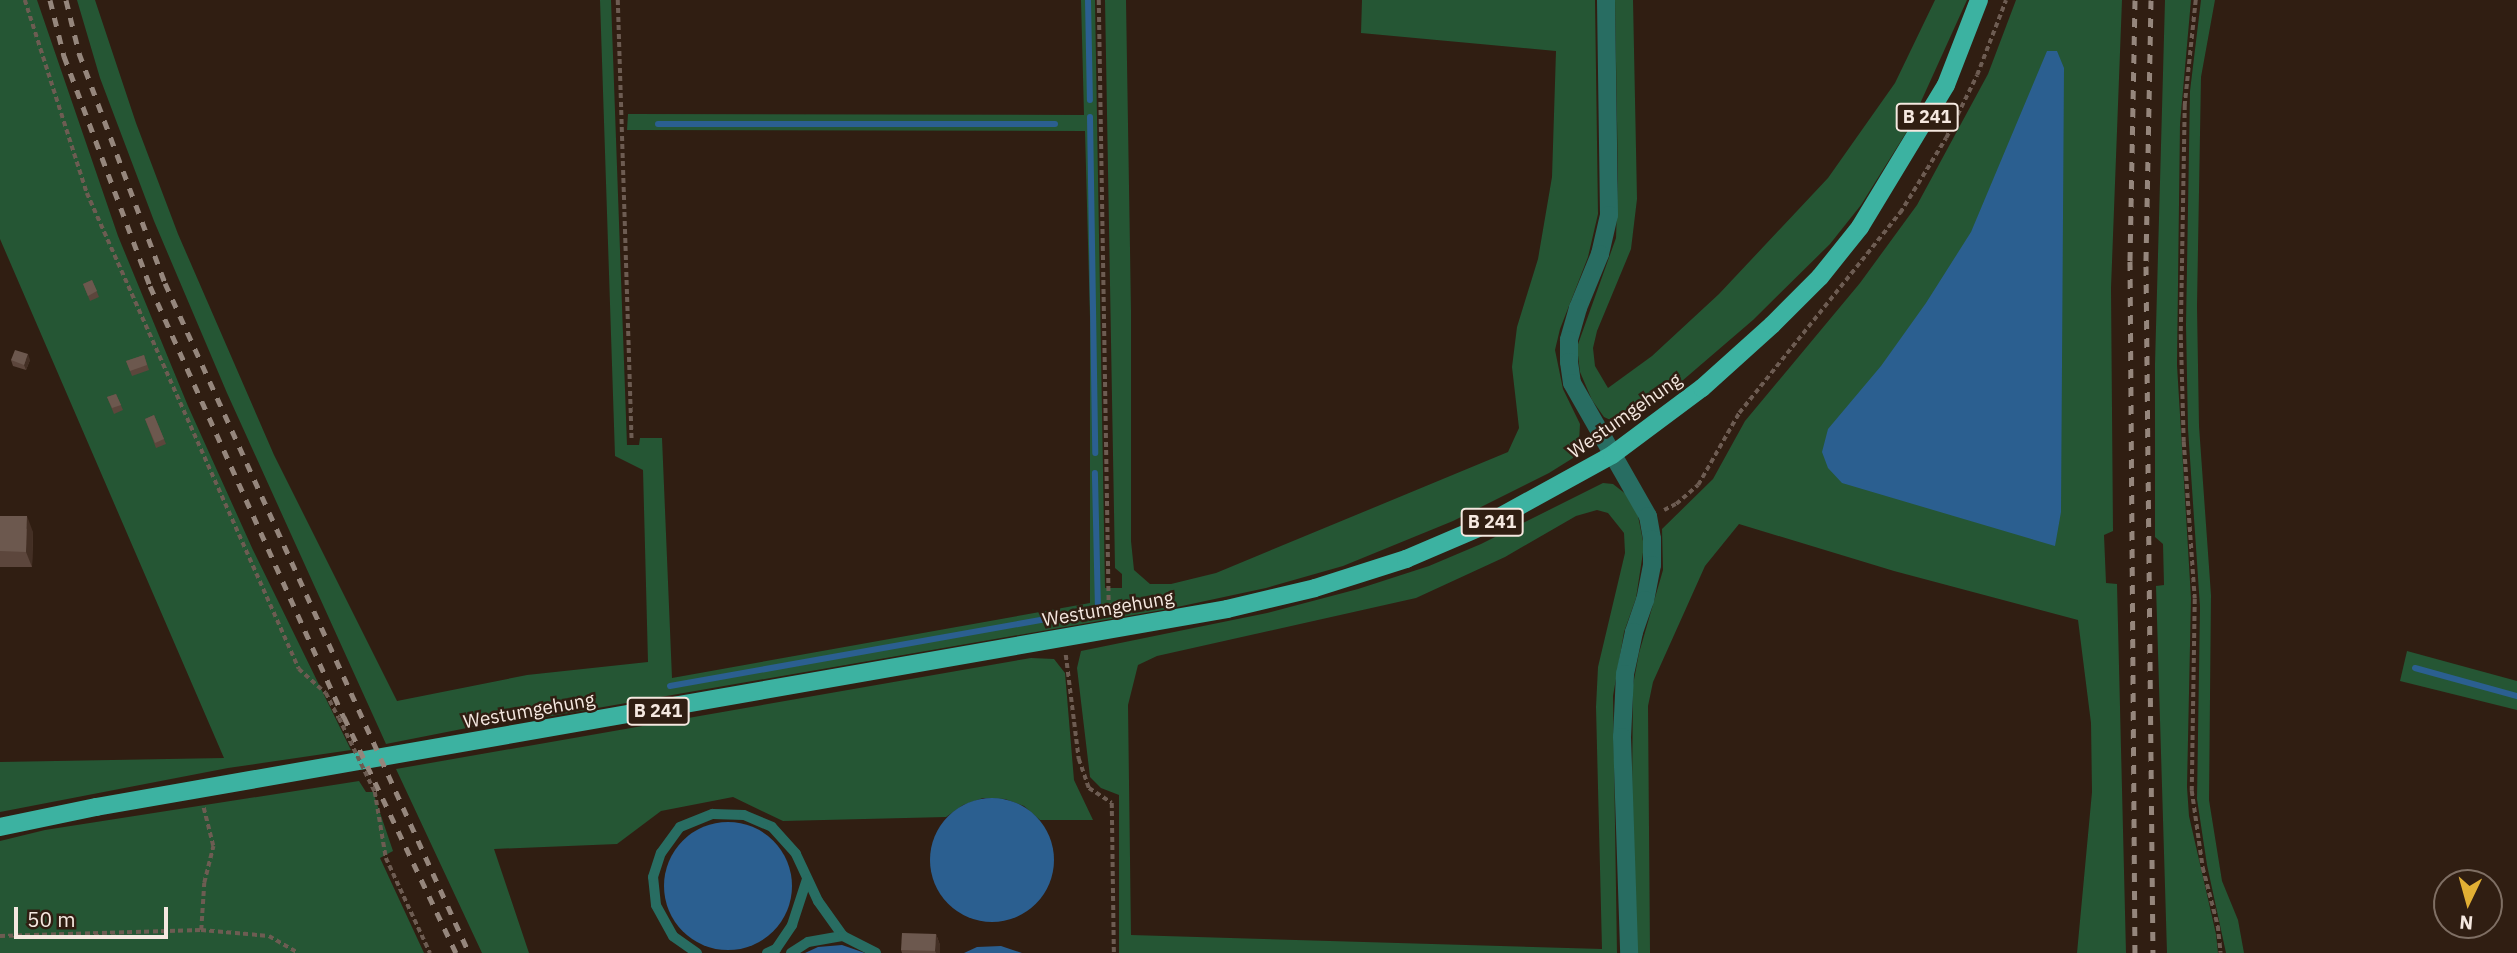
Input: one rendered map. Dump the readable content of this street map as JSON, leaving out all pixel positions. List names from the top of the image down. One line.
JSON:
{"streets":{"main road":["B 241","Westumgehung"]},"scale_bar":"50 m","north":"bottom"}
